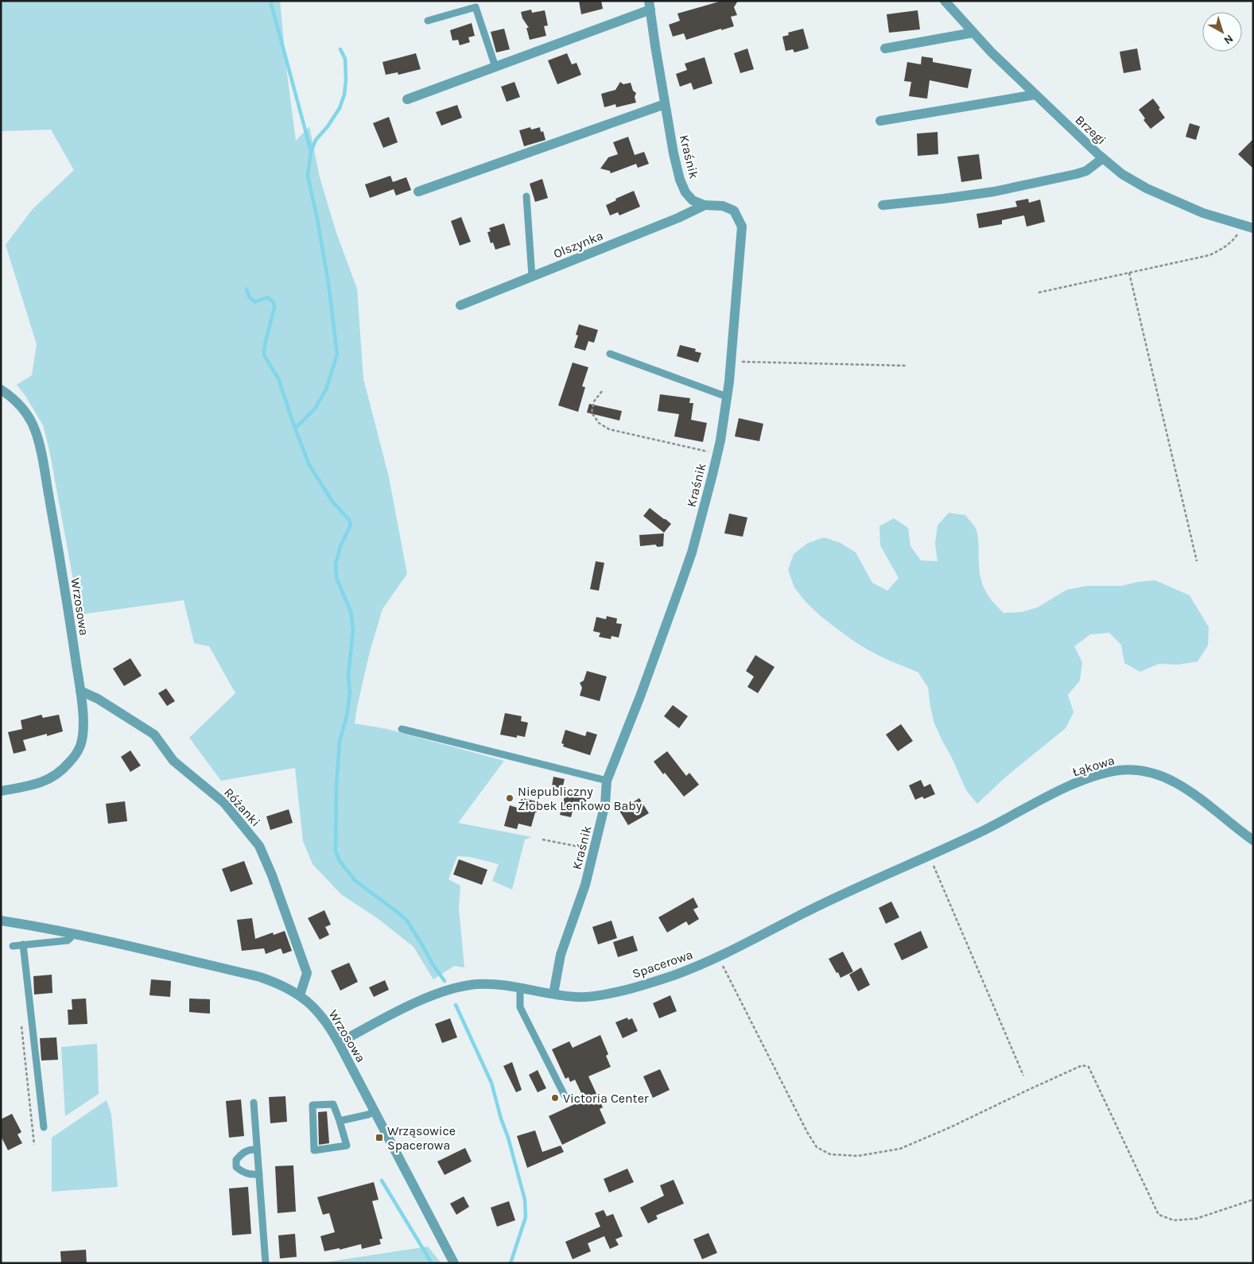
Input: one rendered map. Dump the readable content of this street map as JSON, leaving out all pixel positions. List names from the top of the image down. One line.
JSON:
{"streets":{"street":["Brzegi","Kraśnik","Olszynka","Wrzosowa","Łąkowa","Różanki","Spacerowa"]},"crossings":[["Kraśnik","Olszynka"],["Kraśnik","Spacerowa"],["Wrzosowa","Różanki"],["Wrzosowa","Spacerowa"],["Łąkowa","Spacerowa"]],"places":{"other":["Niepubliczny Żłobek Lenkowo Baby","Victoria Center"],"transit":["Wrząsowice Spacerowa"]},"north":"bottom right"}
